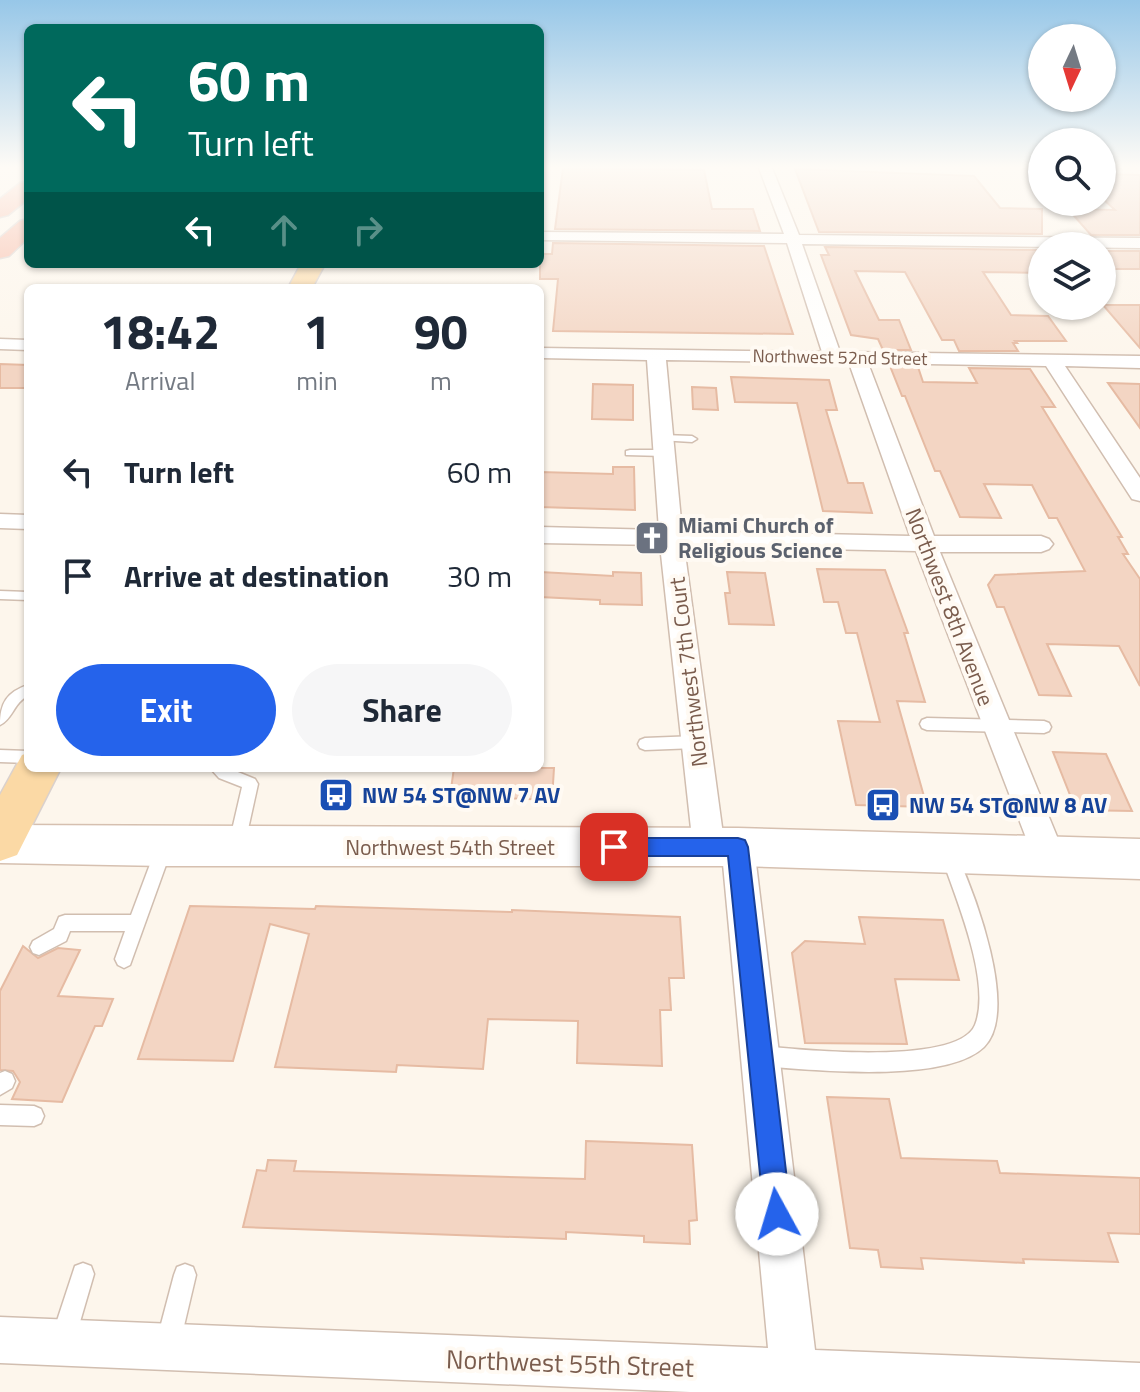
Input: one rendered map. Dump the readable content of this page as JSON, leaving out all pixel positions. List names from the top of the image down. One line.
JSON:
{"streets":{"main road":["Northwest 54th Street"],"street":["Northwest 52nd Street","Northwest 8th Avenue","Northwest 7th Court","Northwest 55th Street"]},"crossings":[["Northwest 52nd Street","Northwest 8th Avenue"],["Northwest 52nd Street","Northwest 7th Court"],["Northwest 8th Avenue","Northwest 54th Street"],["Northwest 7th Court","Northwest 54th Street"],["Northwest 7th Court","Northwest 55th Street"]],"places":{"church":["Miami Church of Religious Science"],"bus stop":["NW 54 ST@NW 7 AV","NW 54 ST@NW 8 AV"]},"north":"bottom","page":{"turn":["60 m","Turn left"],"eta":["18:42","Arrival","1","min","90","m"],"list":[{"name":"Turn left","value":"60 m"},{"name":"Arrive at destination","value":"30 m"}],"buttons":["Exit","Share"]}}
